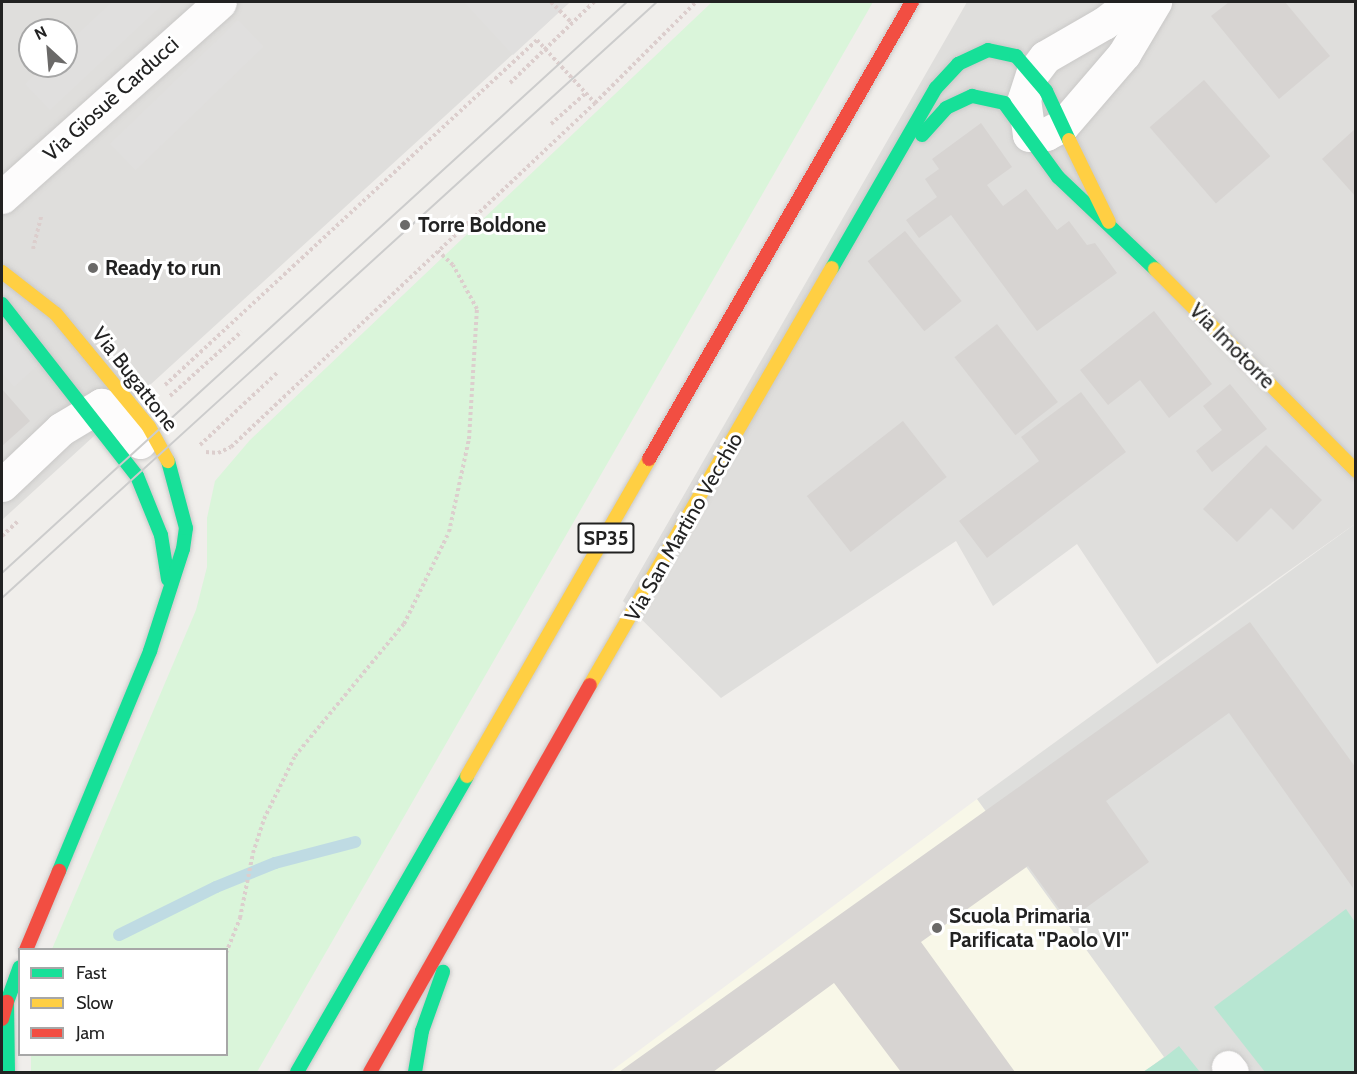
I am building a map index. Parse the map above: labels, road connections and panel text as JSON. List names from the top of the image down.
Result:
{
  "streets": {
    "main road": [
      "Via Imotorre",
      "Via Bugattone",
      "Via San Martino Vecchio",
      "SP35"
    ],
    "street": ["Via Giosuè Carducci"]
  },
  "crossings": [
    ["Via Imotorre", "Via San Martino Vecchio"]
  ],
  "places": ["Torre Boldone", "Ready to run", "Scuola Primaria Parificata \"Paolo VI\""],
  "legend": ["Fast", "Slow", "Jam"],
  "north": "top left"
}
